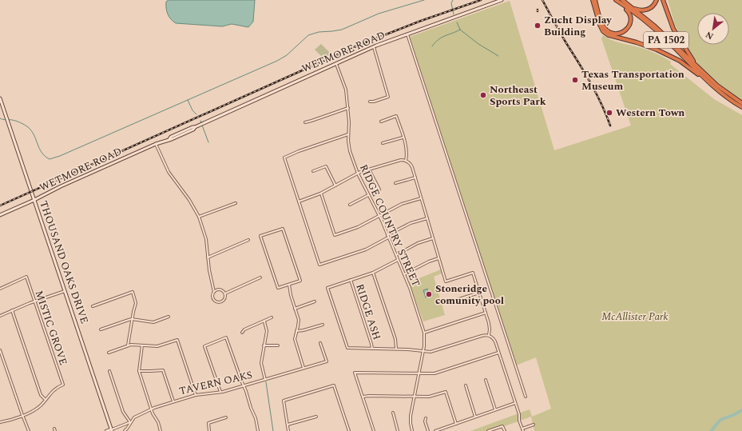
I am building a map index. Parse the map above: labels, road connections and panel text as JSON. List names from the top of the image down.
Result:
{
  "streets": {
    "highway": ["PA 1502"],
    "main road": ["WETMORE ROAD", "THOUSAND OAKS DRIVE"],
    "street": [
      "RIDGE COUNTRY STREET",
      "RIDGE ASH",
      "MISTIC GROVE",
      "TAVERN OAKS"
    ]
  },
  "crossings": [
    ["WETMORE ROAD", "RIDGE COUNTRY STREET"],
    ["WETMORE ROAD", "THOUSAND OAKS DRIVE"],
    ["THOUSAND OAKS DRIVE", "TAVERN OAKS"]
  ],
  "parks": ["McAllister Park"],
  "places": [
    "Zucht Display Building",
    "Texas Transportation Museum",
    "Northeast Sports Park",
    "Western Town",
    "Stoneridge comunity pool"
  ],
  "north": "bottom left"
}
